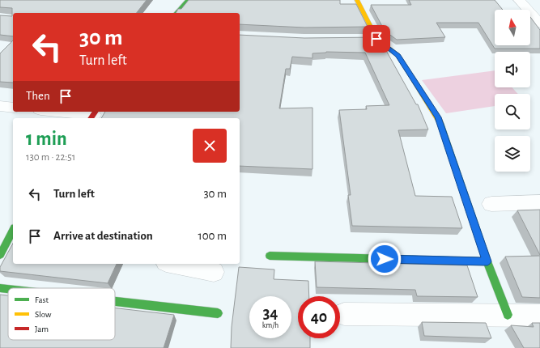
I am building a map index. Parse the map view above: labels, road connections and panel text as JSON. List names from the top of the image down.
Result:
{
  "legend": ["Fast", "Slow", "Jam"],
  "north": "top",
  "page": {
    "turn": ["30 m", "Turn left"],
    "then": "Then",
    "heading": ["1 min", "130 m · 22:51"],
    "list": [
      {
        "name": "Turn left",
        "value": "30 m"
      },
      {
        "name": "Arrive at destination",
        "value": "100 m"
      }
    ],
    "speed": "34 km/h",
    "limit": "40"
  }
}
